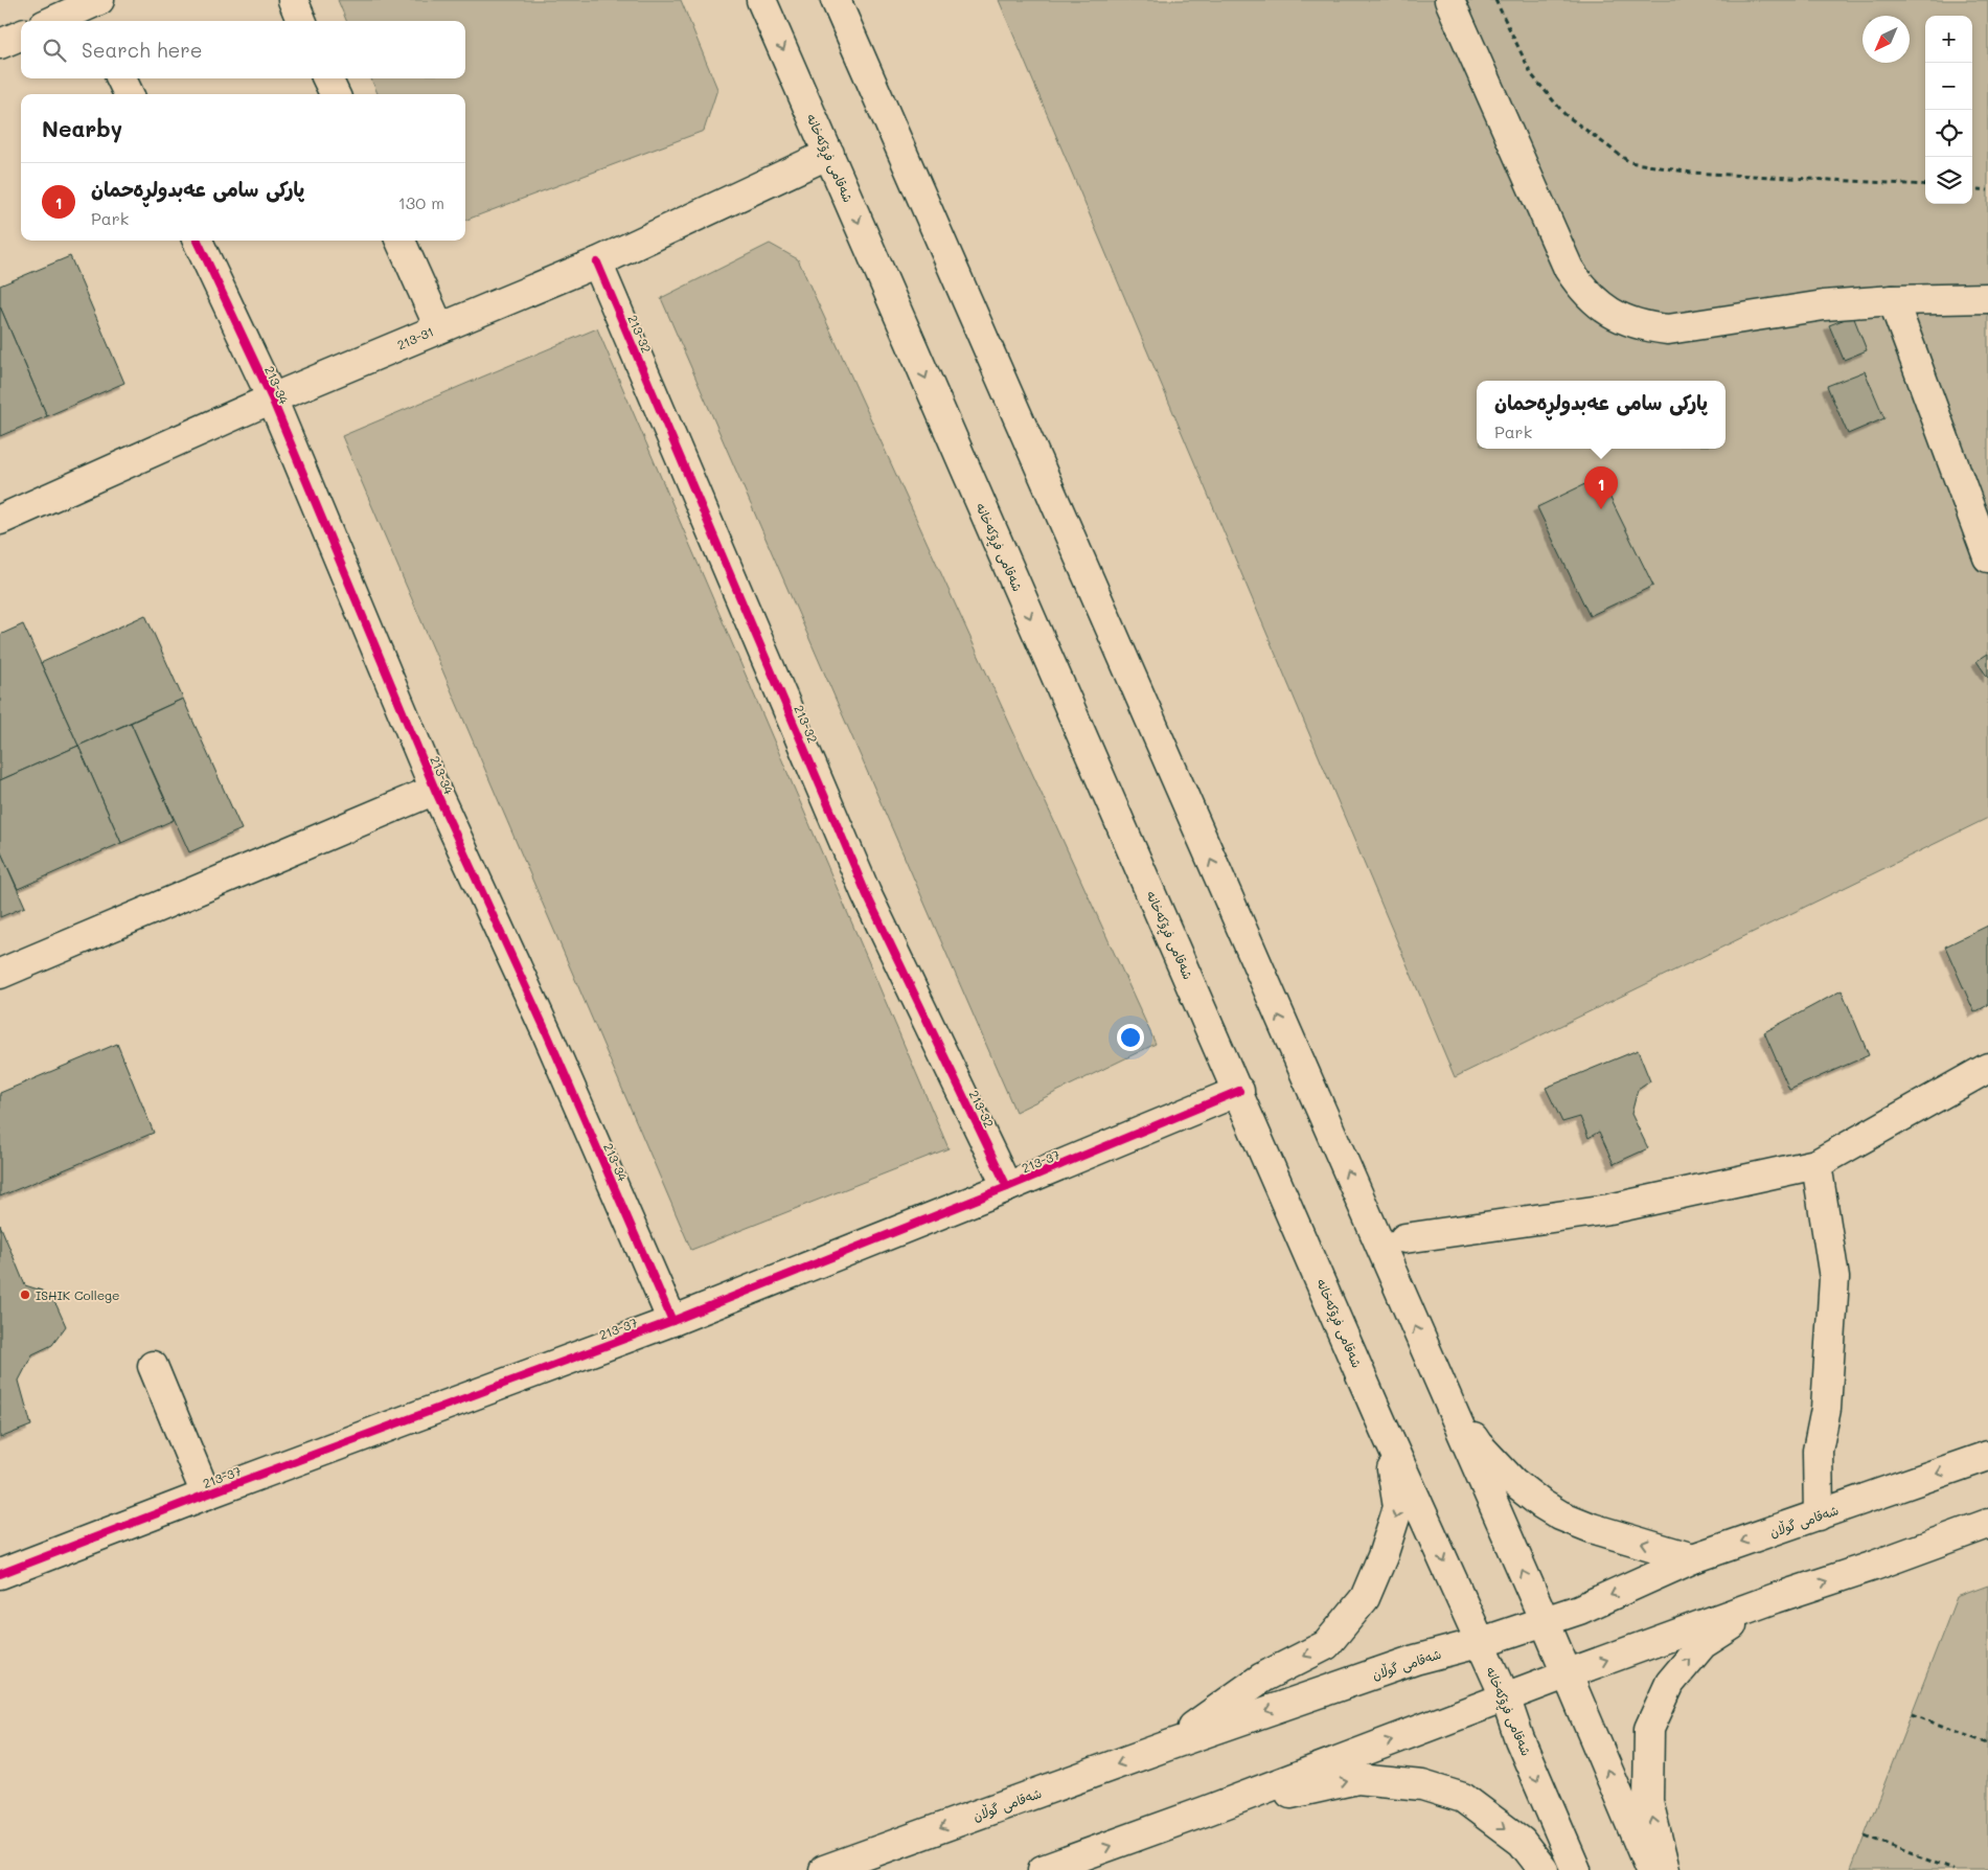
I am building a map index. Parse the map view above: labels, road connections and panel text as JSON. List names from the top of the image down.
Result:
{
  "streets": {
    "main road": [
      "شەقامی فڕۆکەخانە",
      "213-32",
      "213-31",
      "213-34",
      "213-37",
      "شەقامی گوڵان"
    ]
  },
  "crossings": [
    ["شەقامی فڕۆکەخانە", "213-31"],
    ["شەقامی فڕۆکەخانە", "213-37"],
    ["شەقامی فڕۆکەخانە", "شەقامی گوڵان"],
    ["213-32", "213-31"],
    ["213-32", "213-37"],
    ["213-31", "213-34"],
    ["213-34", "213-37"]
  ],
  "places": ["ISHIK College"],
  "north": "bottom left",
  "page": {
    "map_buttons": ["+", "−"],
    "search": "Search here",
    "heading": "Nearby",
    "list": [
      {
        "mark": "1",
        "name": "پارکی سامی عەبدولڕەحمان",
        "note": "Park",
        "value": "130 m"
      }
    ],
    "popup": ["پارکی سامی عەبدولڕەحمان", "Park"],
    "pins": "1"
  }
}
